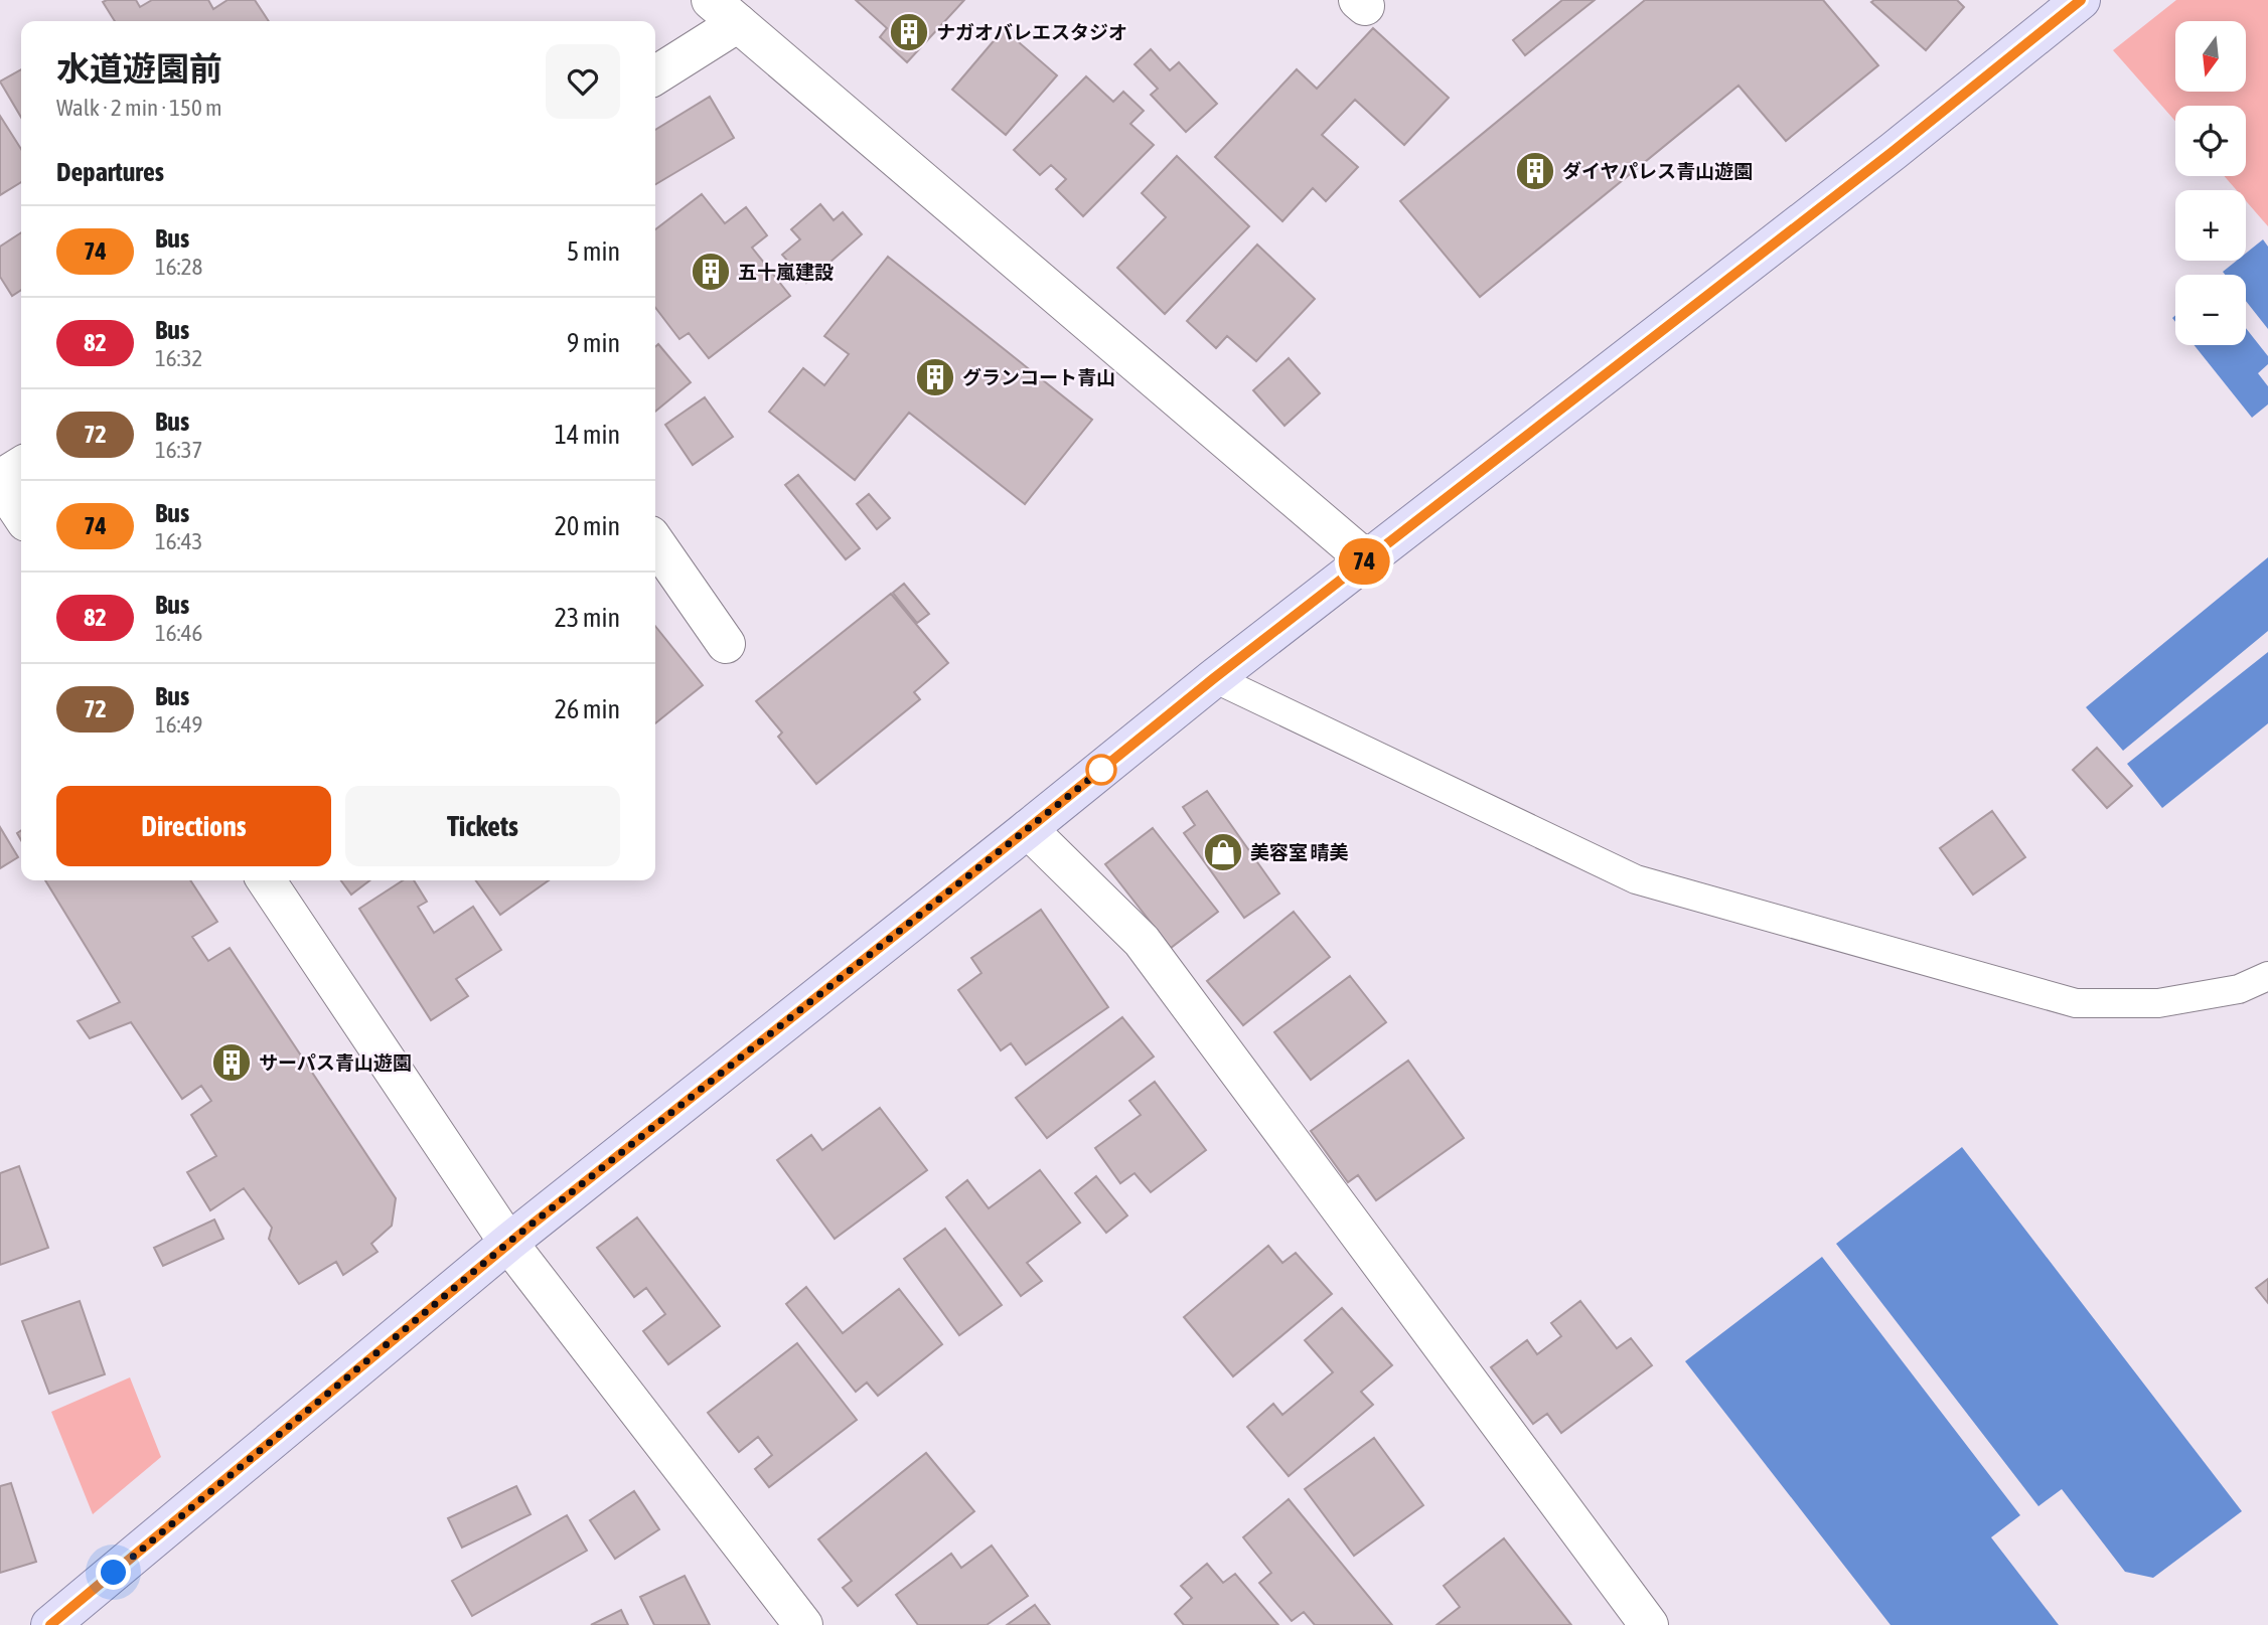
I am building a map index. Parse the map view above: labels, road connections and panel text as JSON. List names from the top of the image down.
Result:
{
  "places": {
    "building": [
      "ナガオバレエスタジオ",
      "ダイヤパレス青山遊園",
      "五十嵐建設",
      "グランコート青山",
      "サーパス青山遊園"
    ],
    "shop": ["美容室 晴美"]
  },
  "lines": ["bus line 74"],
  "north": "bottom",
  "page": {
    "on_map": "74",
    "map_buttons": ["+", "−"],
    "heading": [
      ["水道遊園前", "Walk · 2 min · 150 m"],
      "Departures"
    ],
    "list": [
      {
        "mark": "74",
        "name": "Bus",
        "note": "16:28",
        "value": "5 min"
      },
      {
        "mark": "82",
        "name": "Bus",
        "note": "16:32",
        "value": "9 min"
      },
      {
        "mark": "72",
        "name": "Bus",
        "note": "16:37",
        "value": "14 min"
      },
      {
        "mark": "74",
        "name": "Bus",
        "note": "16:43",
        "value": "20 min"
      },
      {
        "mark": "82",
        "name": "Bus",
        "note": "16:46",
        "value": "23 min"
      },
      {
        "mark": "72",
        "name": "Bus",
        "note": "16:49",
        "value": "26 min"
      }
    ],
    "buttons": ["Directions", "Tickets"]
  }
}
